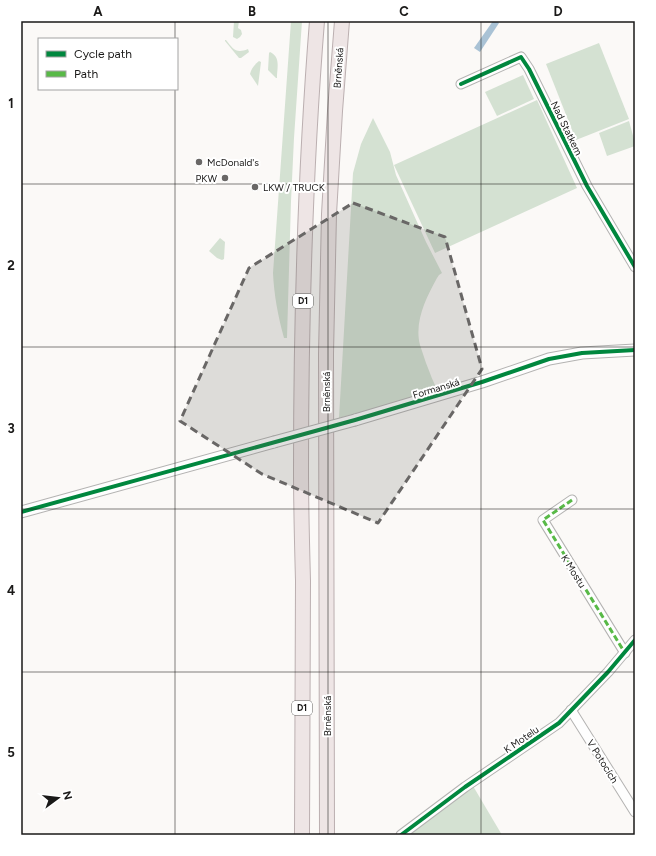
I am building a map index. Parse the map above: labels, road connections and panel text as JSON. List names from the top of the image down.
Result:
{
  "streets": {
    "highway": ["Brněnská", "D1"],
    "street": [
      "Nad Statkem",
      "Formanská",
      "K Mostu",
      "K Motelu",
      "V Potocích"
    ]
  },
  "crossings": [
    ["K Mostu", "K Motelu"],
    ["K Motelu", "V Potocích"]
  ],
  "places": ["McDonald's", "PKW", "LKW / TRUCK"],
  "legend": ["Cycle path", "Path"],
  "north": "right",
  "grid": {
    "columns": [
      "A",
      "B",
      "C",
      "D"
    ],
    "rows": [
      "1",
      "2",
      "3",
      "4",
      "5"
    ]
  }
}
